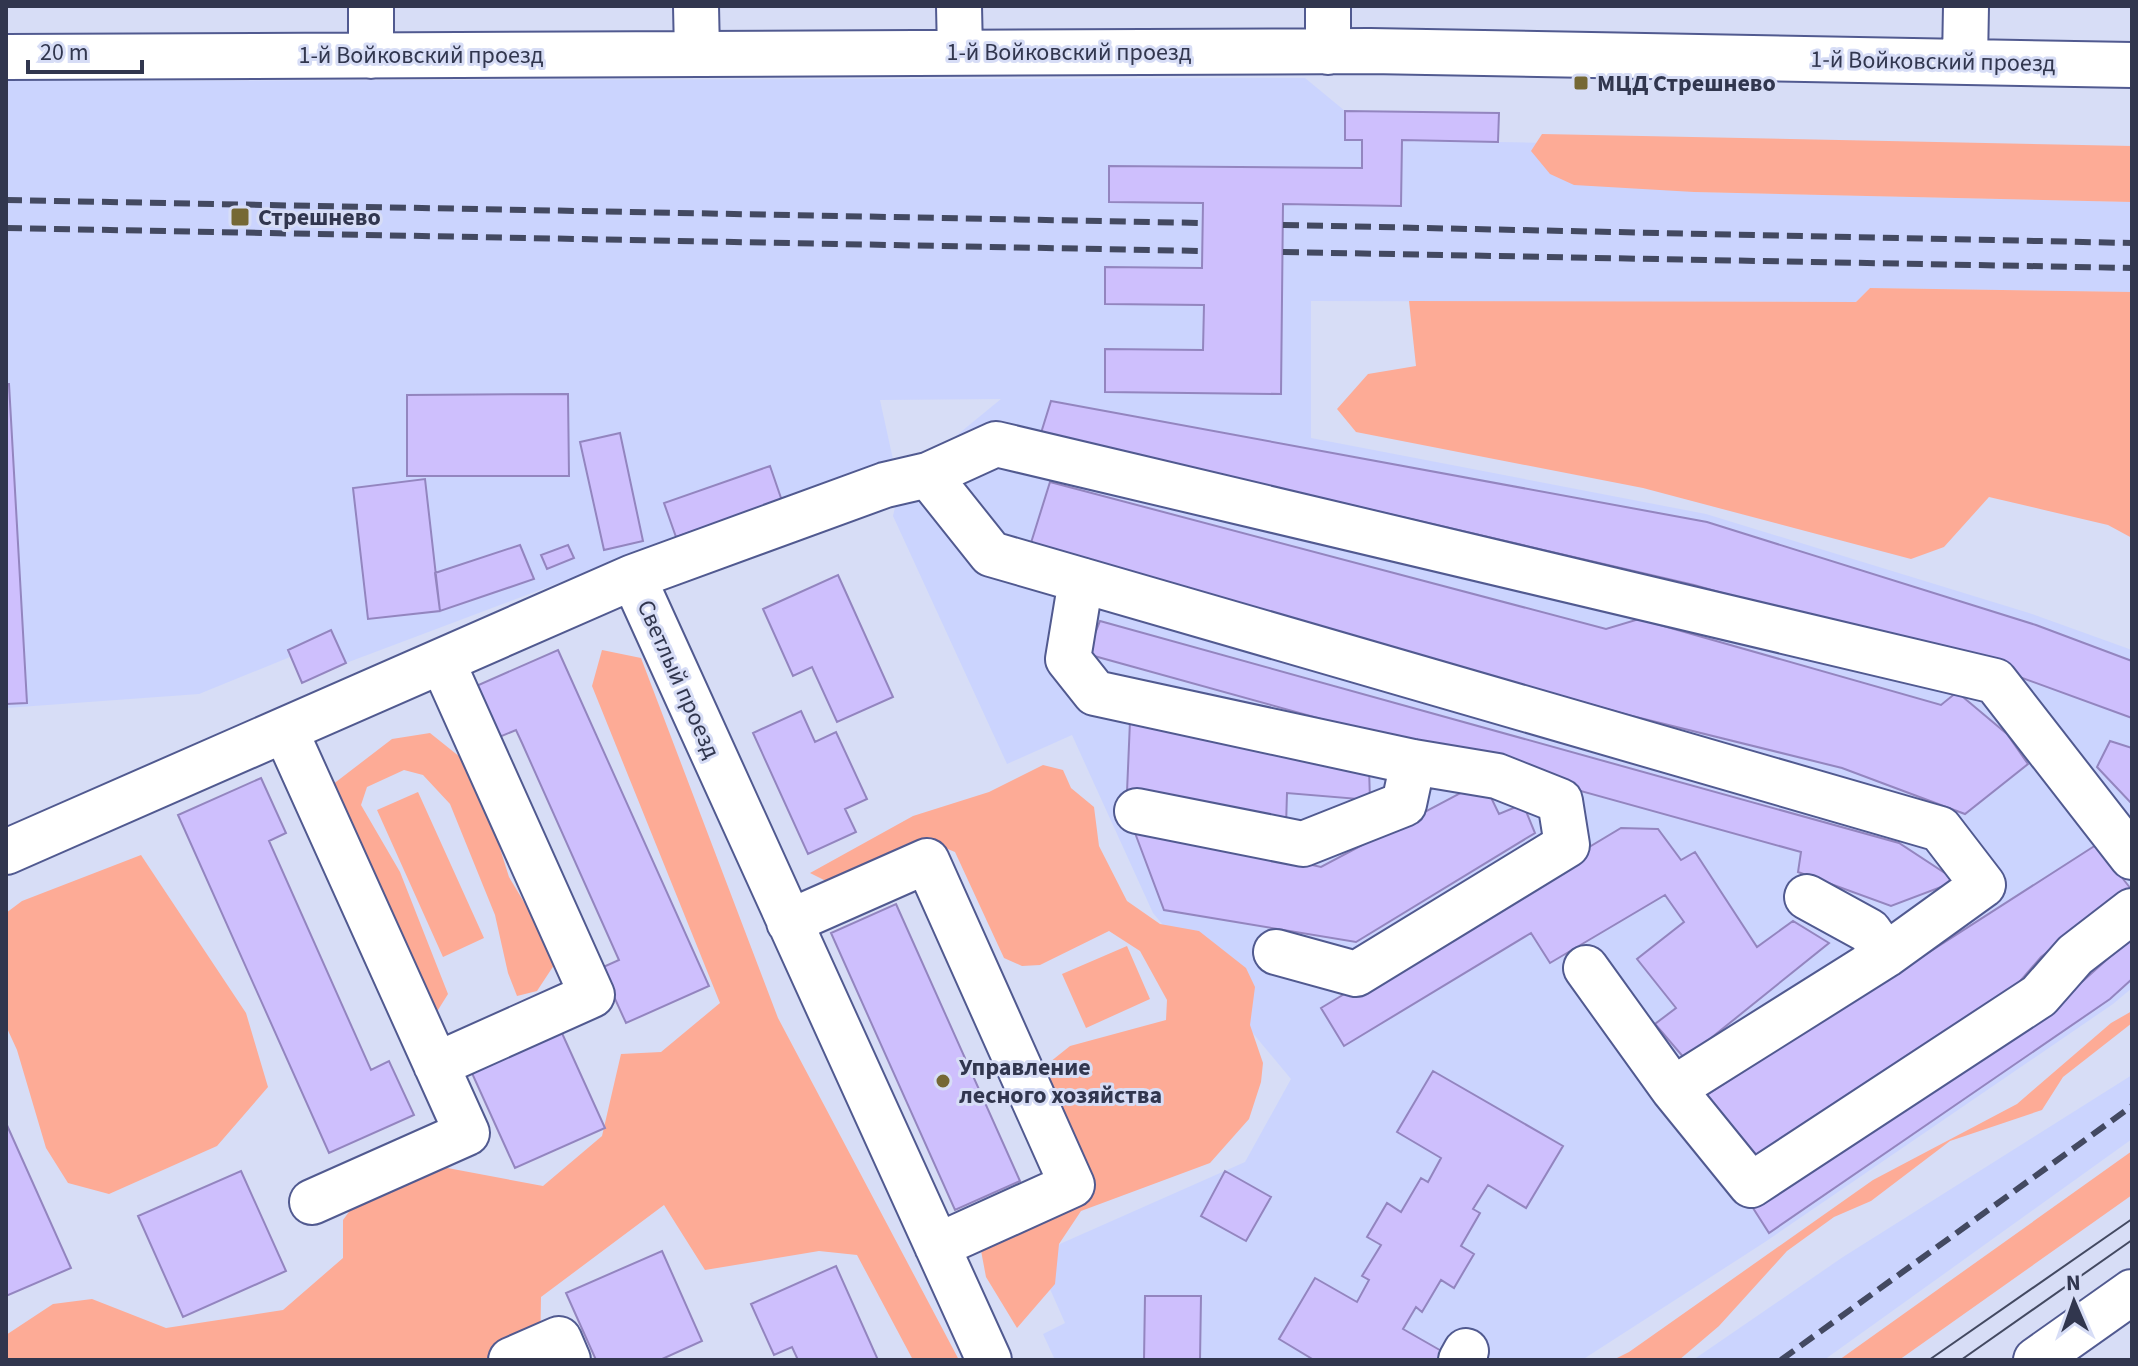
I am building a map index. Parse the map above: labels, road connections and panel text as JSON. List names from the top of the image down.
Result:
{
  "streets": {
    "street": ["1-й Войковский проезд", "Светлый проезд"]
  },
  "places": {
    "transit": ["МЦД Стрешнево", "Стрешнево"],
    "other": ["Управление лесного хозяйства"]
  },
  "scale_bar": "20 m",
  "north": "top"
}
